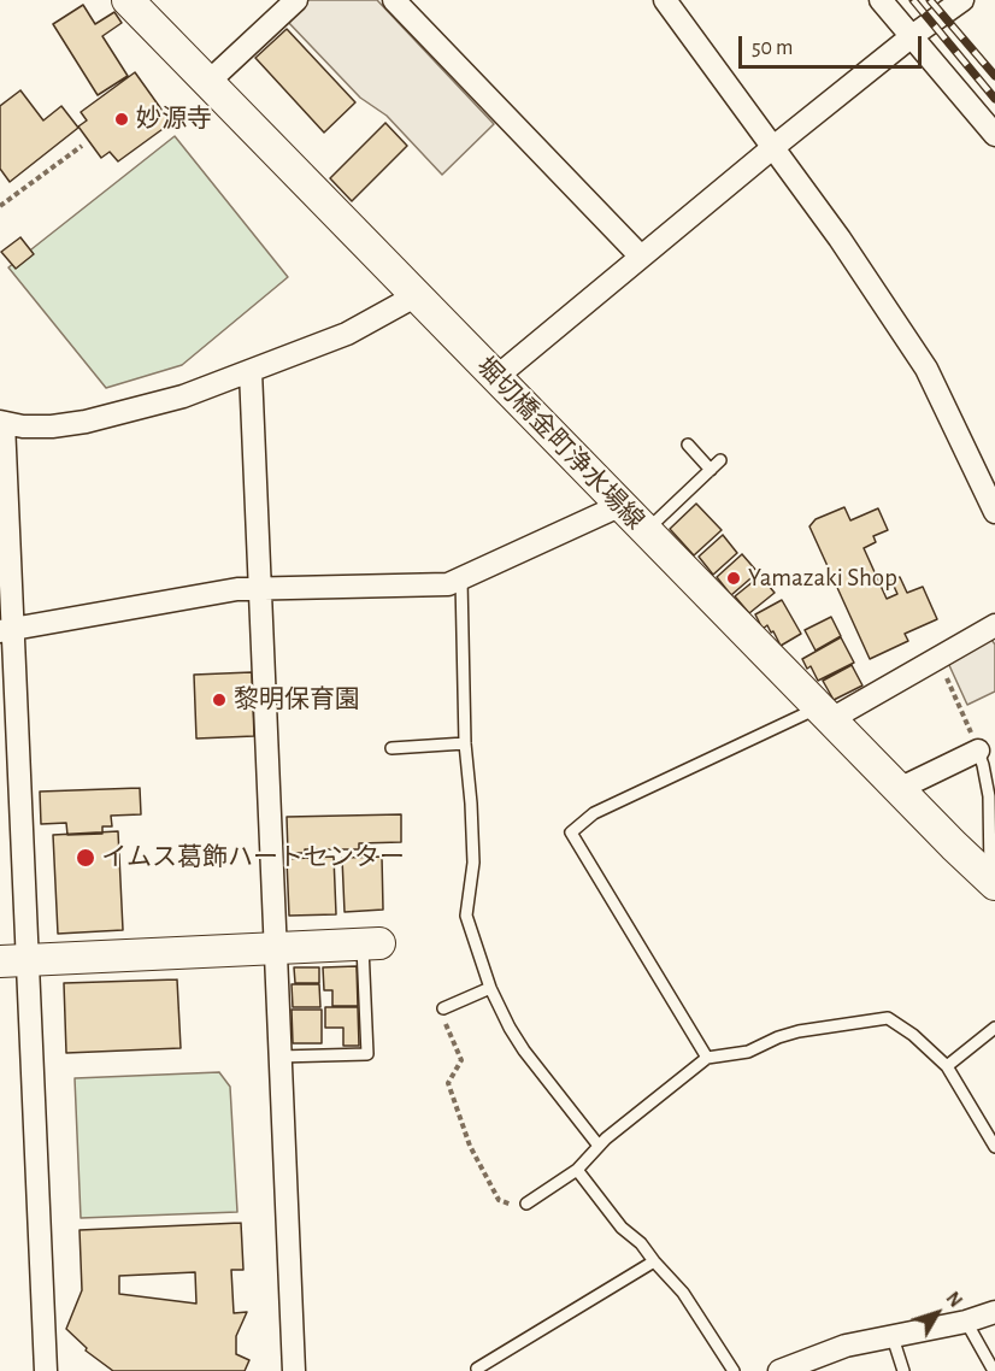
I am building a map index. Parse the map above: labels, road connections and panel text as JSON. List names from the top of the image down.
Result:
{
  "streets": {
    "street": ["堀切橋金町浄水場線"]
  },
  "places": [
    "妙源寺",
    "Yamazaki Shop",
    "黎明保育園",
    "イムス葛飾ハートセンター"
  ],
  "scale_bar": "50 m",
  "north": "top right"
}
